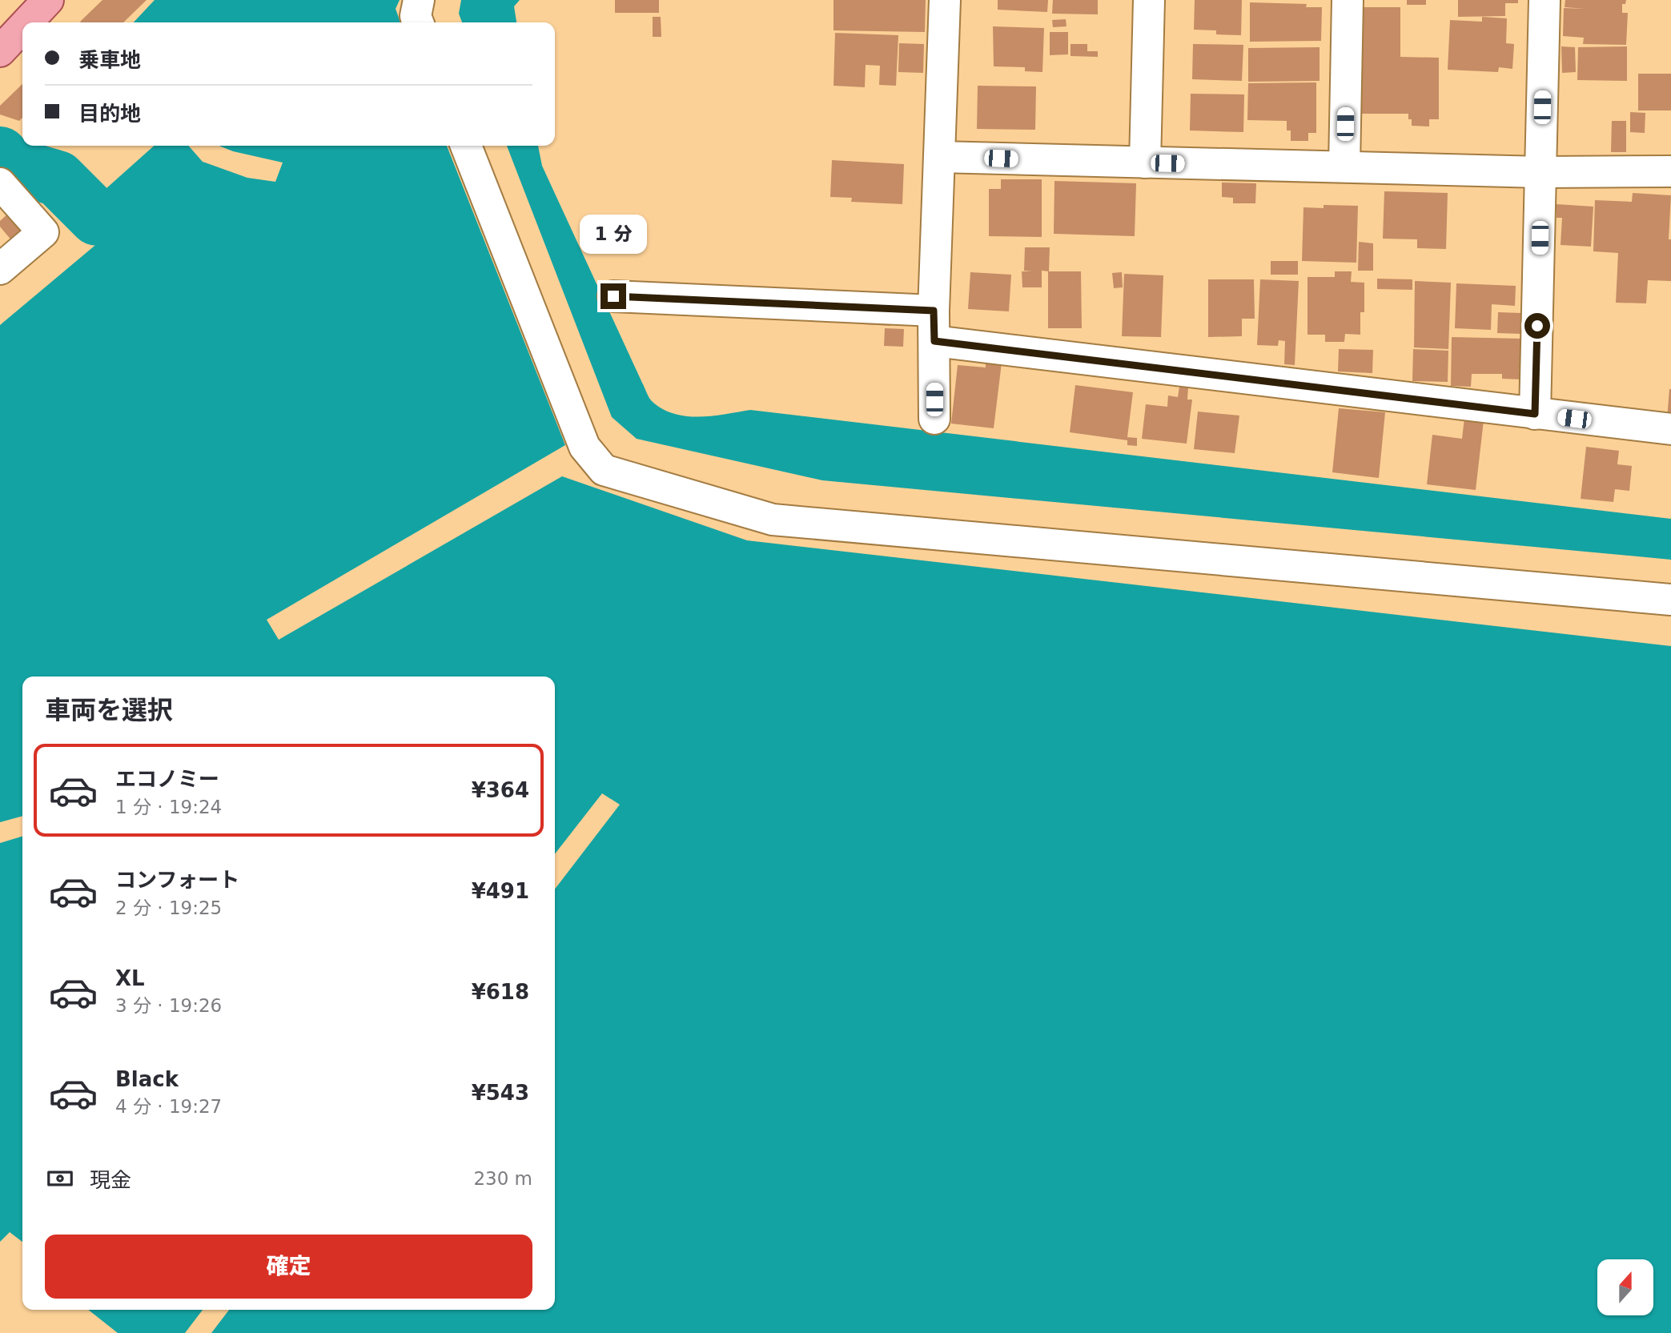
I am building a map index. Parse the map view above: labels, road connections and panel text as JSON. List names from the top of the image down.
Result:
{
  "north": "top",
  "page": {
    "banner": ["乗車地", "目的地"],
    "bubble": "1 分",
    "heading": "車両を選択",
    "list": [
      {
        "name": "エコノミー",
        "note": "1 分 · 19:24",
        "value": "¥364"
      },
      {
        "name": "コンフォート",
        "note": "2 分 · 19:25",
        "value": "¥491"
      },
      {
        "name": "XL",
        "note": "3 分 · 19:26",
        "value": "¥618"
      },
      {
        "name": "Black",
        "note": "4 分 · 19:27",
        "value": "¥543"
      }
    ],
    "pay": ["現金", "230 m"],
    "buttons": "確定"
  }
}
